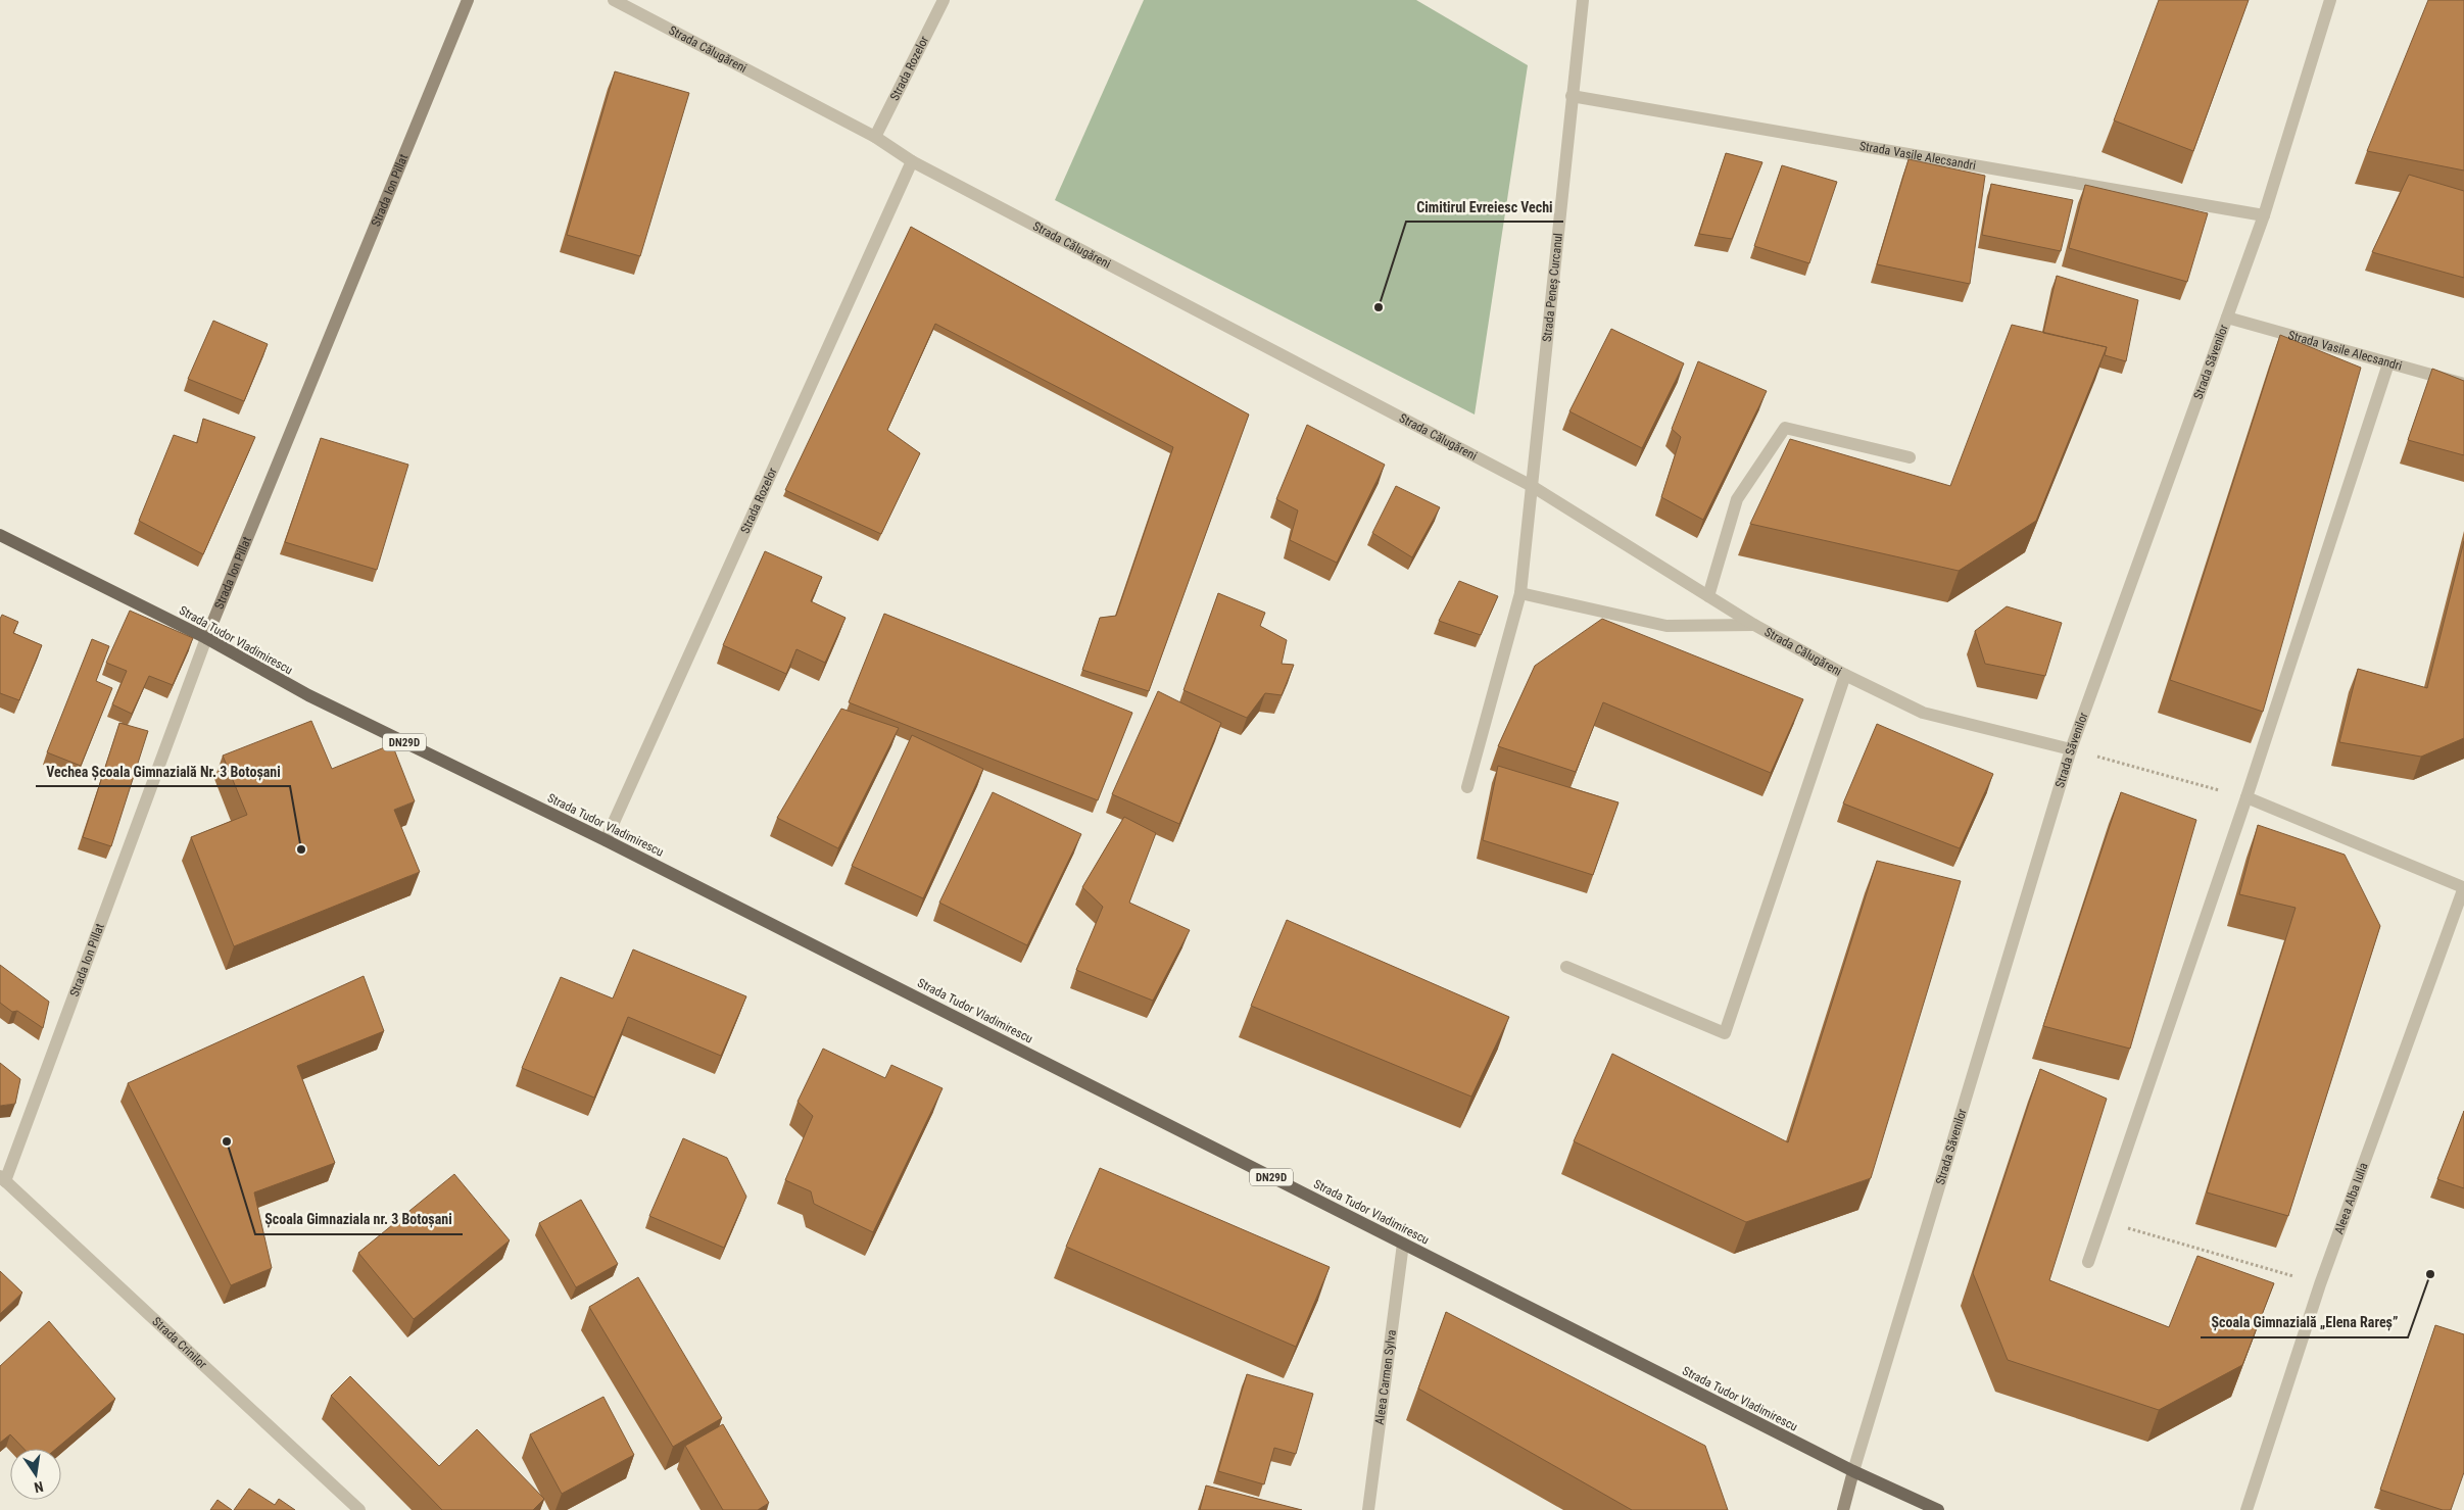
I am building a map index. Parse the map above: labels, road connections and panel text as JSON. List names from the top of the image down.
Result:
{
  "streets": {
    "main road": [
      "Strada Ion Pillat",
      "Strada Săvenilor",
      "Strada Tudor Vladimirescu",
      "DN29D"
    ],
    "street": [
      "Strada Călugăreni",
      "Strada Rozelor",
      "Strada Vasile Alecsandri",
      "Strada Peneș Curcanul",
      "Aleea Alba Iulia",
      "Strada Crinilor",
      "Aleea Carmen Sylva"
    ]
  },
  "crossings": [
    ["Strada Călugăreni", "Strada Rozelor"],
    ["Strada Călugăreni", "Strada Peneș Curcanul"],
    ["Strada Călugăreni", "Strada Săvenilor"],
    ["Strada Rozelor", "Strada Tudor Vladimirescu"],
    ["Strada Vasile Alecsandri", "Strada Peneș Curcanul"],
    ["Strada Vasile Alecsandri", "Strada Săvenilor"],
    ["Strada Ion Pillat", "Strada Tudor Vladimirescu"],
    ["Strada Ion Pillat", "Strada Crinilor"],
    ["Strada Săvenilor", "Strada Tudor Vladimirescu"],
    ["Strada Tudor Vladimirescu", "Aleea Carmen Sylva"]
  ],
  "places": [
    "Cimitirul Evreiesc Vechi",
    "Vechea Școala Gimnazială Nr. 3 Botoșani",
    "Școala Gimnaziala nr. 3 Botoșani",
    "Școala Gimnazială „Elena Rareș”"
  ],
  "north": "bottom"
}
